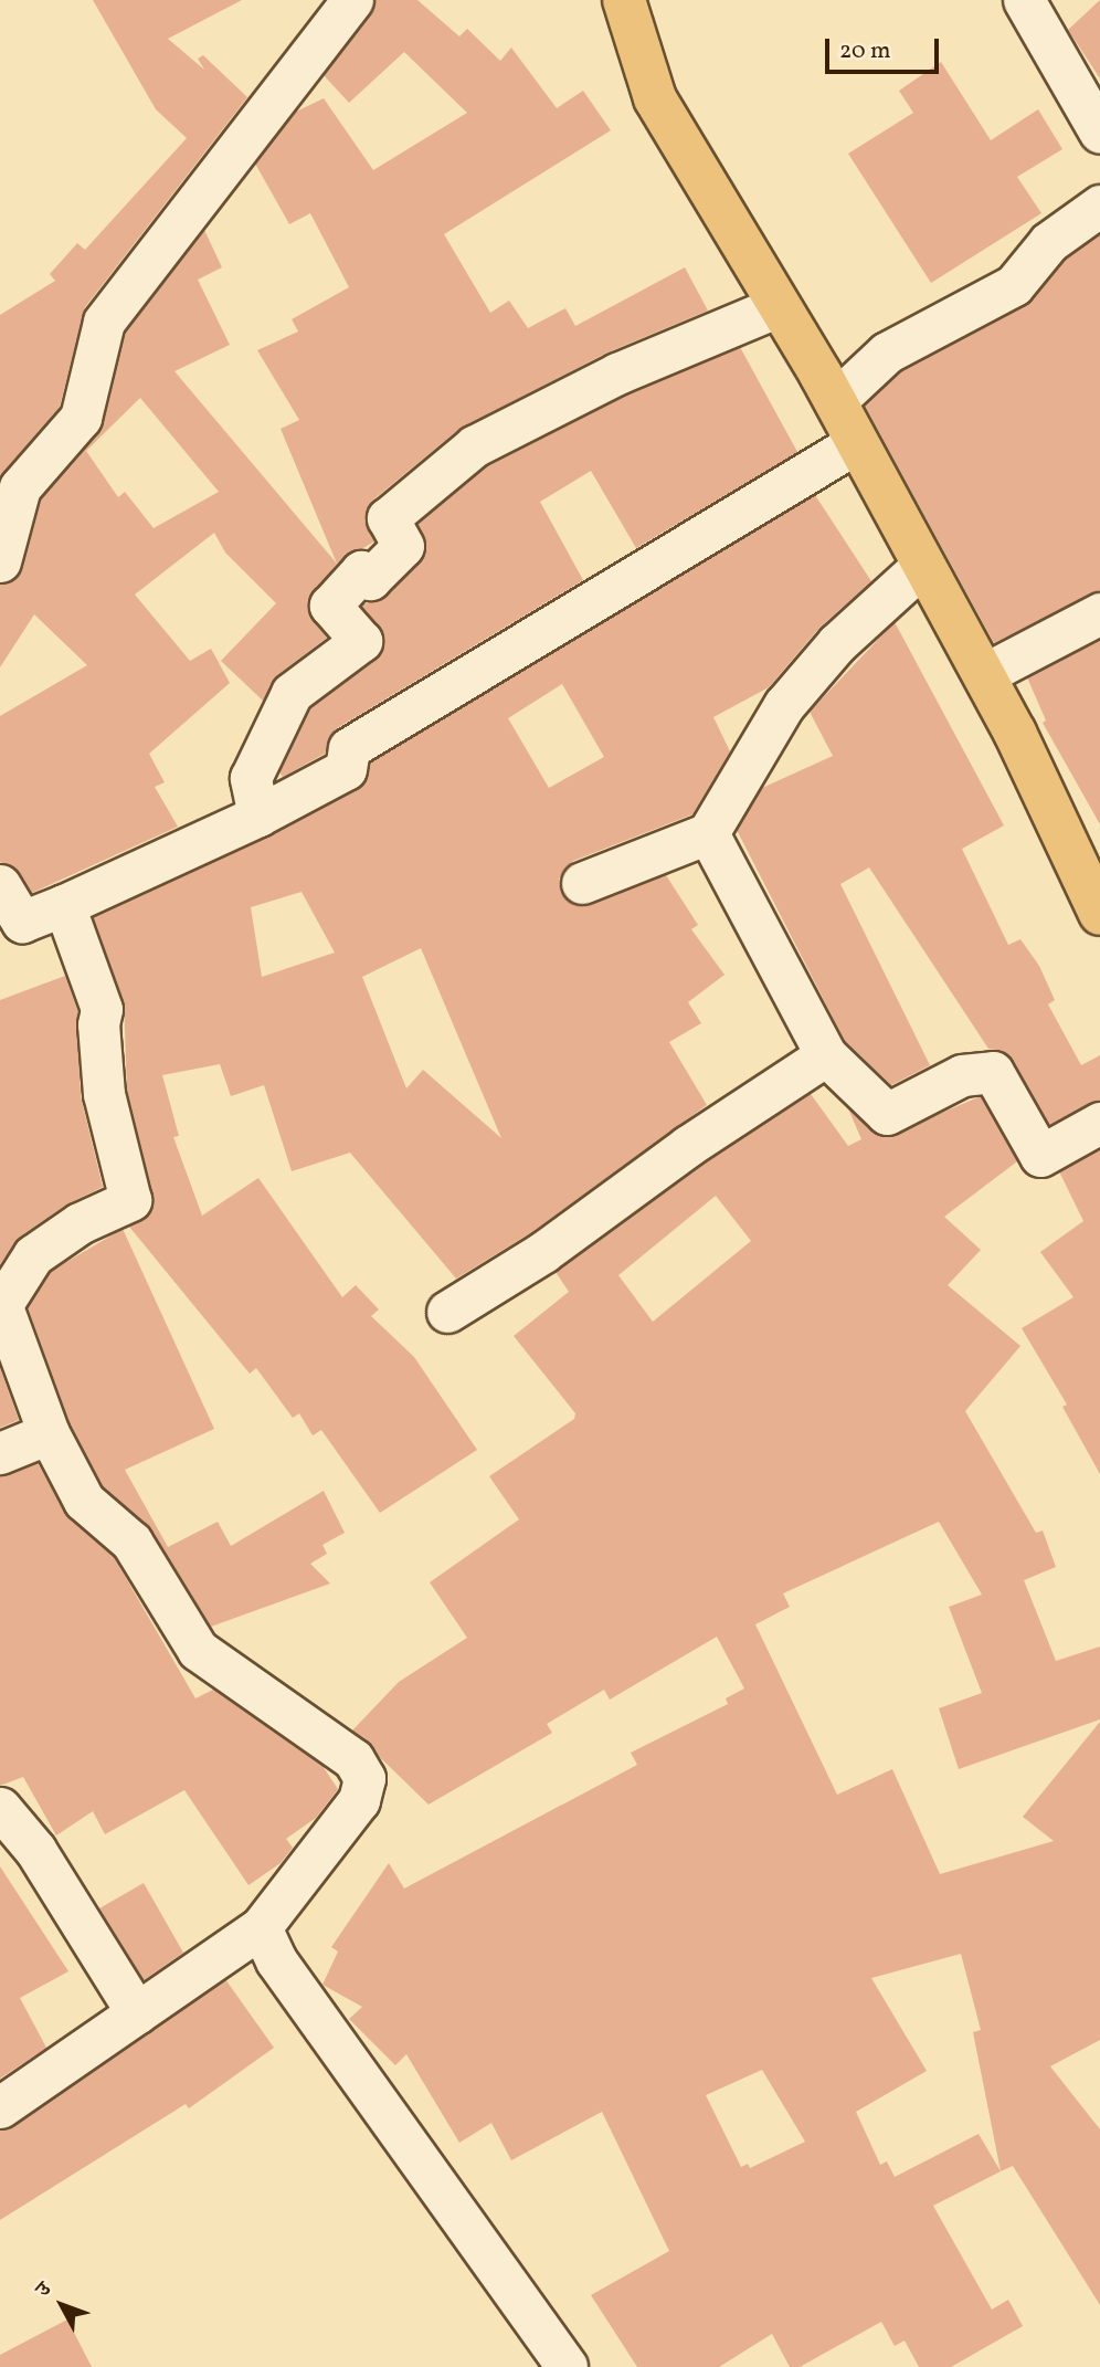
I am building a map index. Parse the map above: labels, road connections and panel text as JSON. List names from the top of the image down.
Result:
{
  "scale_bar": "20 m",
  "north": "top left"
}
